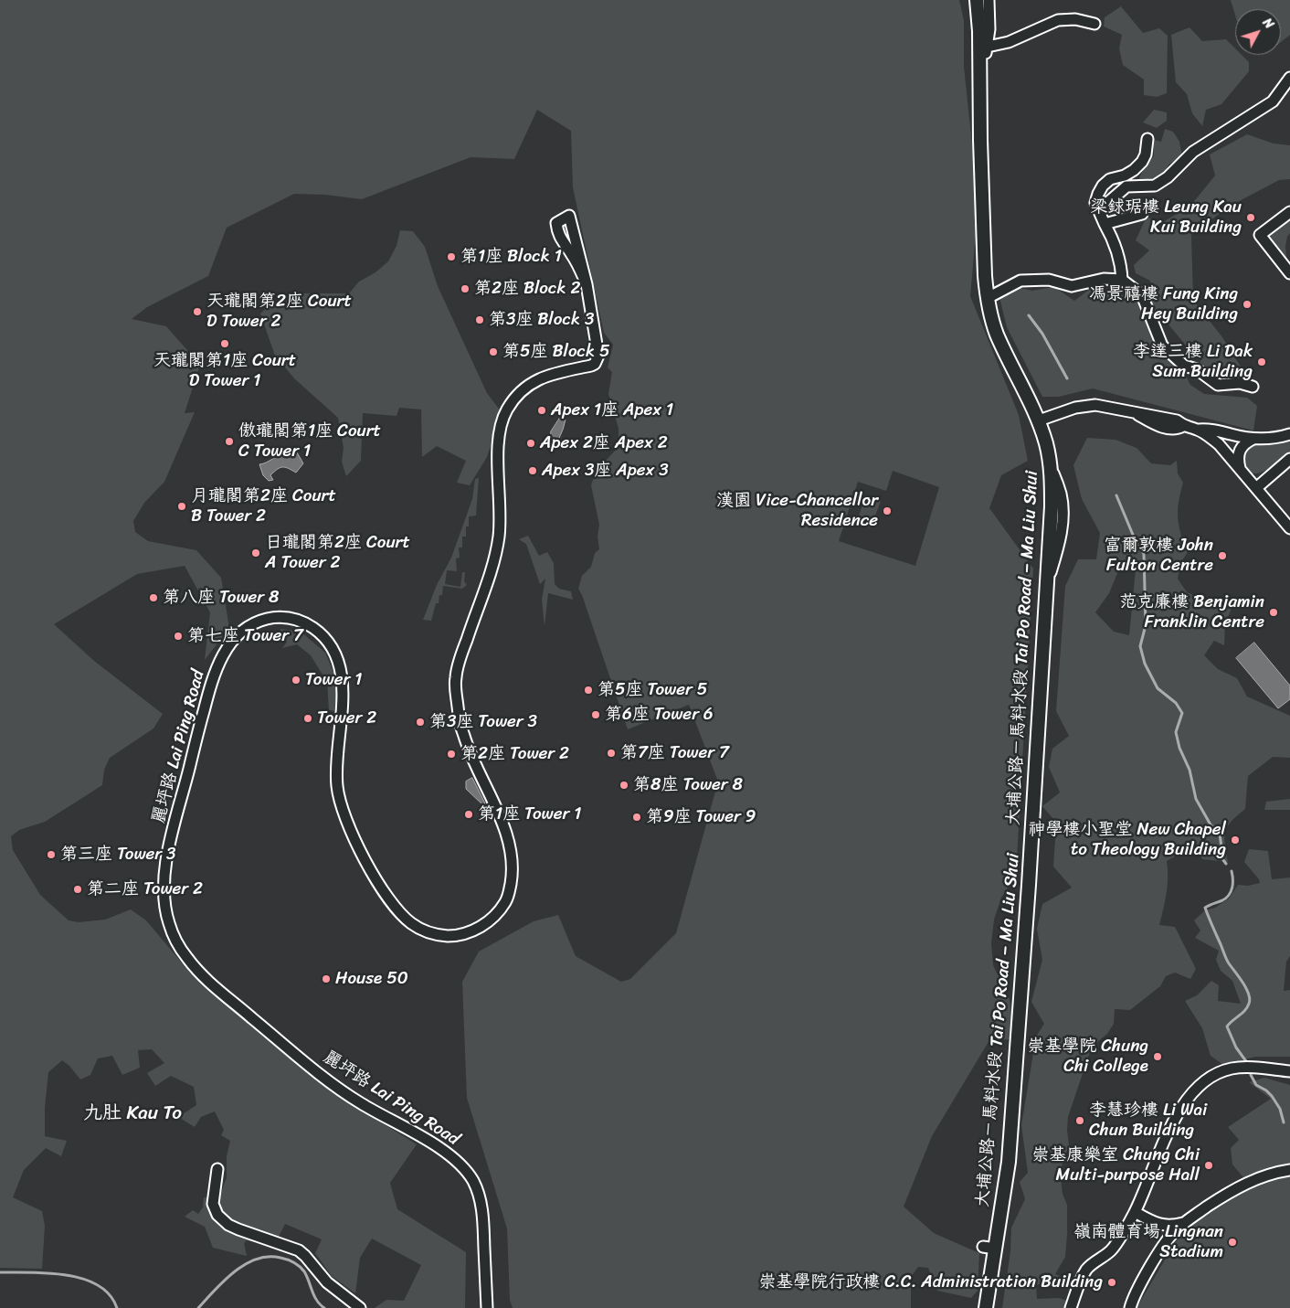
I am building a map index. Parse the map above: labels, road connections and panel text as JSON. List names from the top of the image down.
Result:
{
  "streets": {
    "main road": ["大埔公路－馬料水段 Tai Po Road – Ma Liu Shui"],
    "street": ["麗坪路 Lai Ping Road"]
  },
  "districts": ["九肚 Kau To"],
  "places": [
    "梁銶琚樓 Leung Kau Kui Building",
    "第1座 Block 1",
    "第2座 Block 2",
    "馮景禧樓 Fung King Hey Building",
    "天瓏閣第2座 Court D Tower 2",
    "第3座 Block 3",
    "天瓏閣第1座 Court D Tower 1",
    "第5座 Block 5",
    "李達三樓 Li Dak Sum Building",
    "Apex 1座 Apex 1",
    "傲瓏閣第1座 Court C Tower 1",
    "Apex 2座 Apex 2",
    "Apex 3座 Apex 3",
    "月瓏閣第2座 Court B Tower 2",
    "漢園 Vice-Chancellor Residence",
    "日瓏閣第2座 Court A Tower 2",
    "富爾敦樓 John Fulton Centre",
    "第八座 Tower 8",
    "范克廉樓 Benjamin Franklin Centre",
    "第七座 Tower 7",
    "Tower 1",
    "第5座 Tower 5",
    "第6座 Tower 6",
    "Tower 2",
    "第3座 Tower 3",
    "第7座 Tower 7",
    "第2座 Tower 2",
    "第8座 Tower 8",
    "第1座 Tower 1",
    "第9座 Tower 9",
    "神學樓小聖堂 New Chapel to Theology Building",
    "第三座 Tower 3",
    "第二座 Tower 2",
    "House 50",
    "崇基學院 Chung Chi College",
    "李慧珍樓 Li Wai Chun Building",
    "崇基康樂室 Chung Chi Multi-purpose Hall",
    "嶺南體育場 Lingnan Stadium",
    "崇基學院行政樓 C.C. Administration Building"
  ],
  "north": "top right"
}
